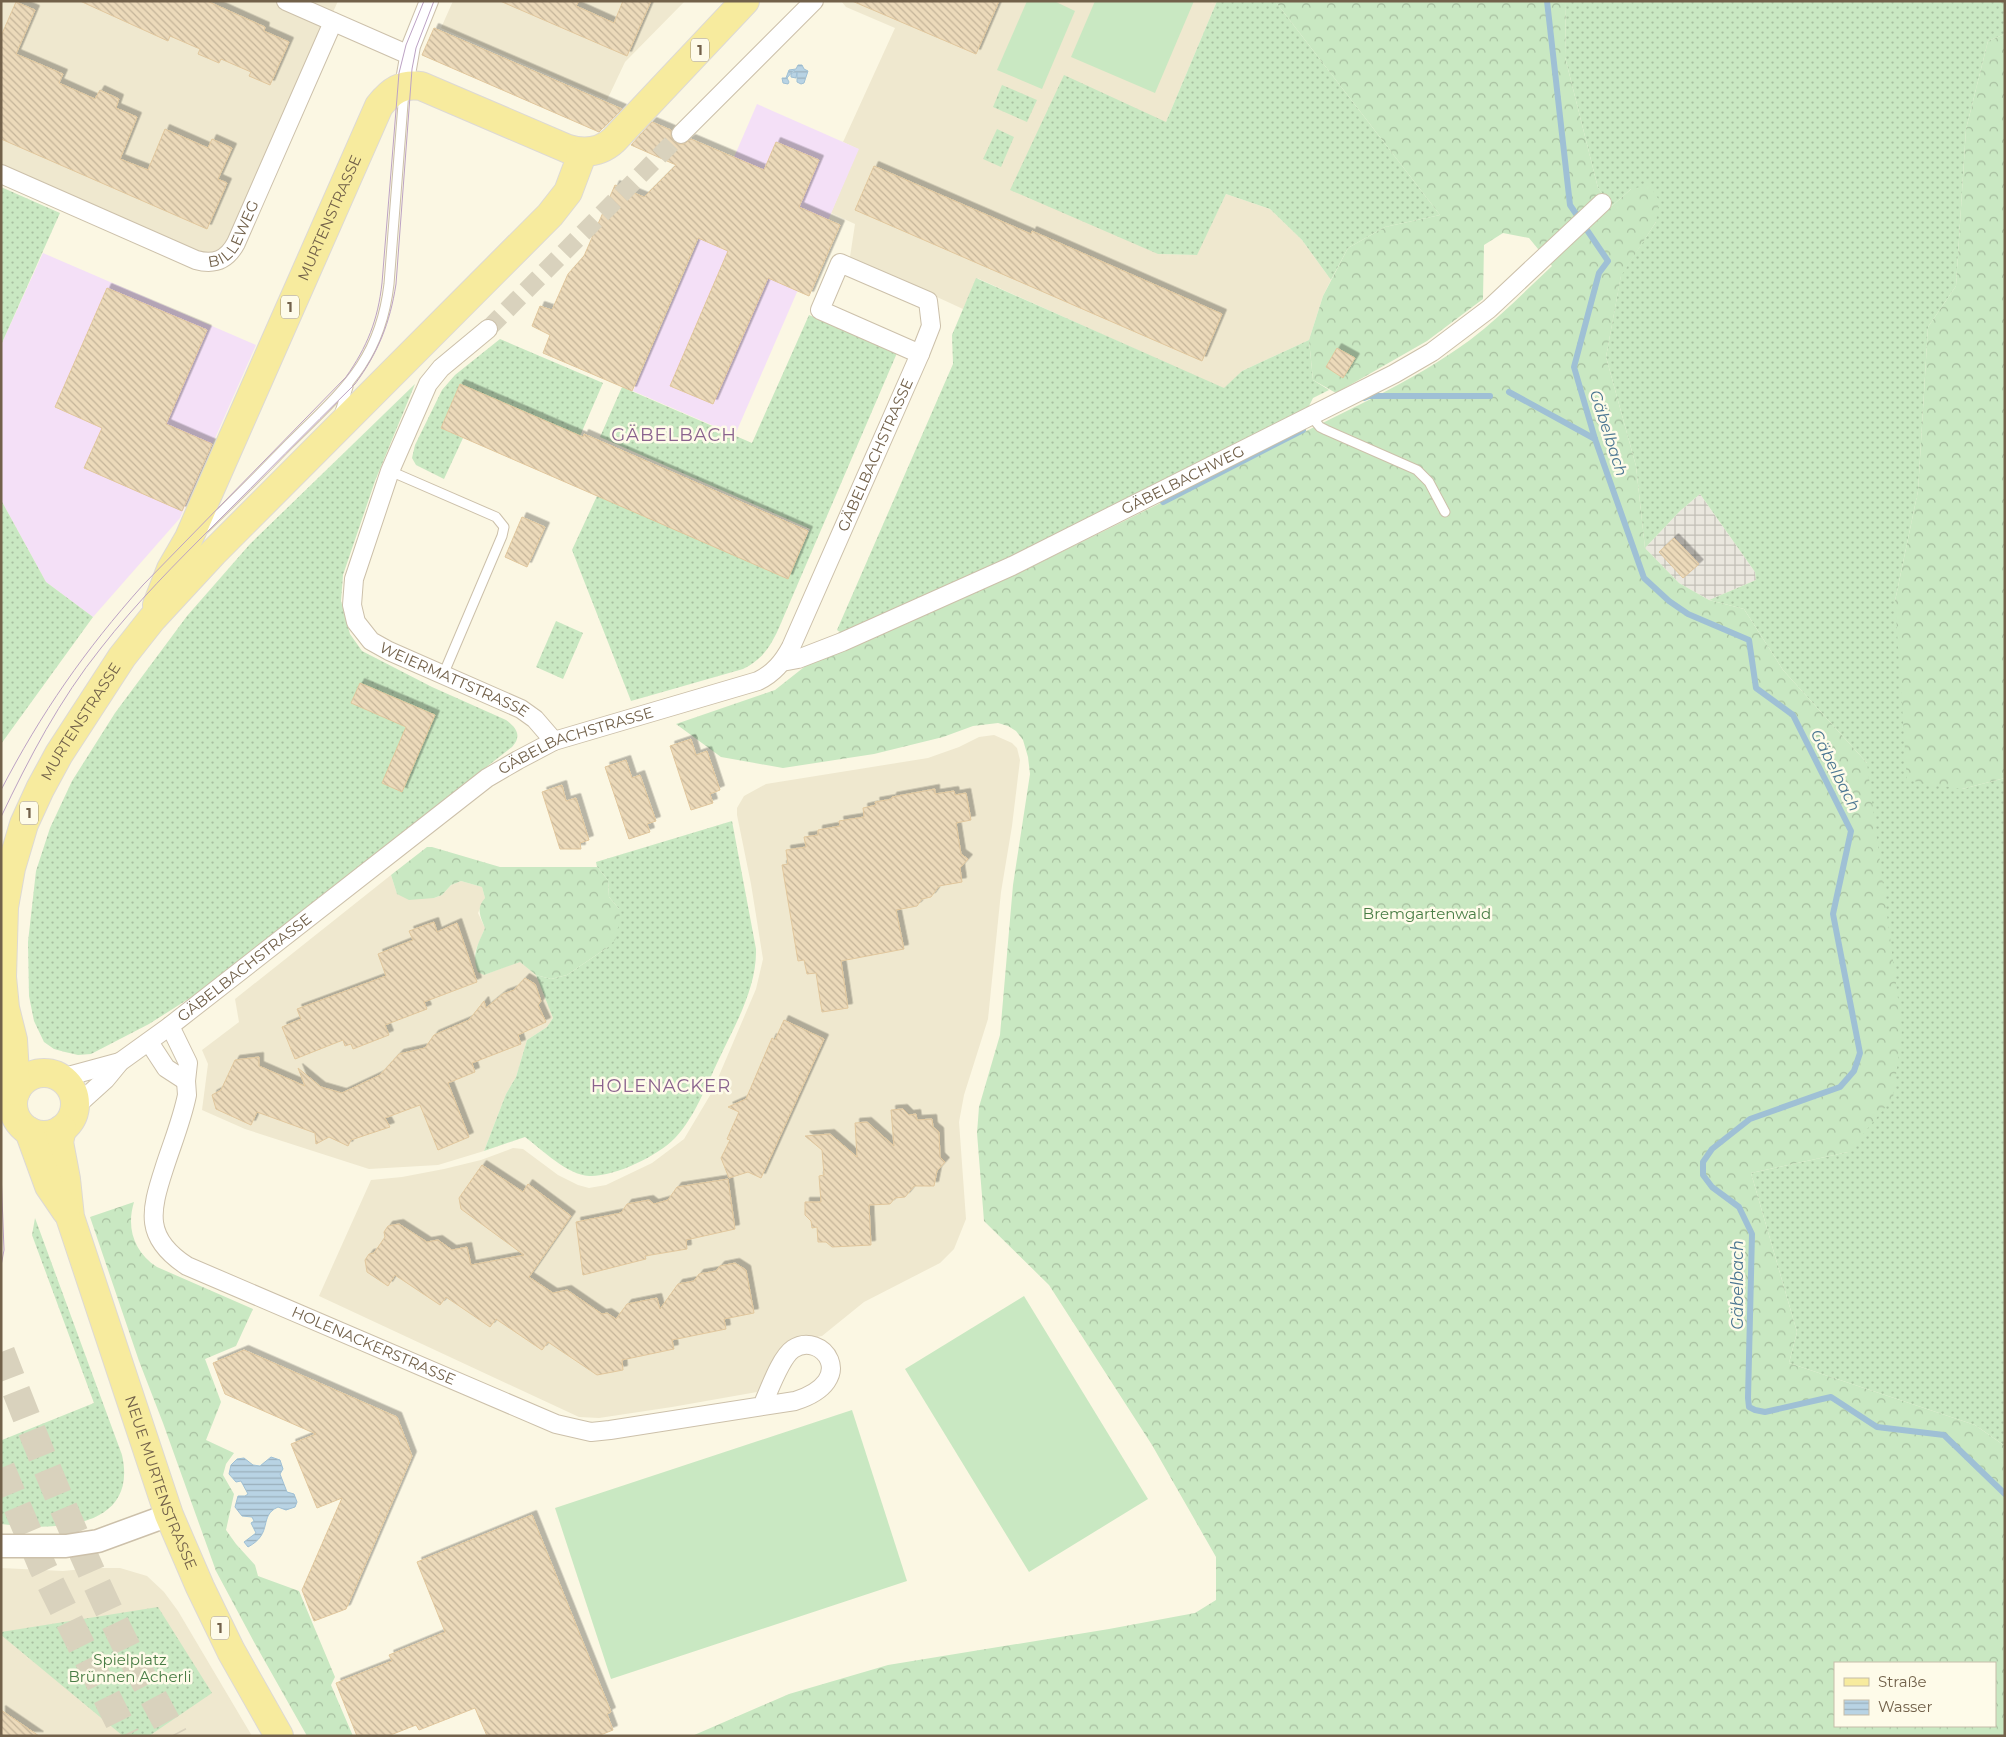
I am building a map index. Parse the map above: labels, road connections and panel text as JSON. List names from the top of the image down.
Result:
{
  "streets": {
    "main road": ["1", "MURTENSTRASSE", "NEUE MURTENSTRASSE"],
    "street": [
      "BILLEWEG",
      "GÄBELBACHSTRASSE",
      "GÄBELBACHWEG",
      "WEIERMATTSTRASSE",
      "HOLENACKERSTRASSE"
    ]
  },
  "crossings": [
    ["1", "MURTENSTRASSE"],
    ["MURTENSTRASSE", "GÄBELBACHSTRASSE"],
    ["MURTENSTRASSE", "NEUE MURTENSTRASSE"],
    ["GÄBELBACHSTRASSE", "GÄBELBACHWEG"],
    ["GÄBELBACHSTRASSE", "WEIERMATTSTRASSE"],
    ["GÄBELBACHSTRASSE", "HOLENACKERSTRASSE"],
    ["GÄBELBACHSTRASSE", "NEUE MURTENSTRASSE"]
  ],
  "districts": ["GÄBELBACH", "HOLENACKER"],
  "water": ["Gäbelbach"],
  "parks": ["Bremgartenwald", "Spielplatz Brünnen Acherli"],
  "legend": ["Straße", "Wasser"]
}
